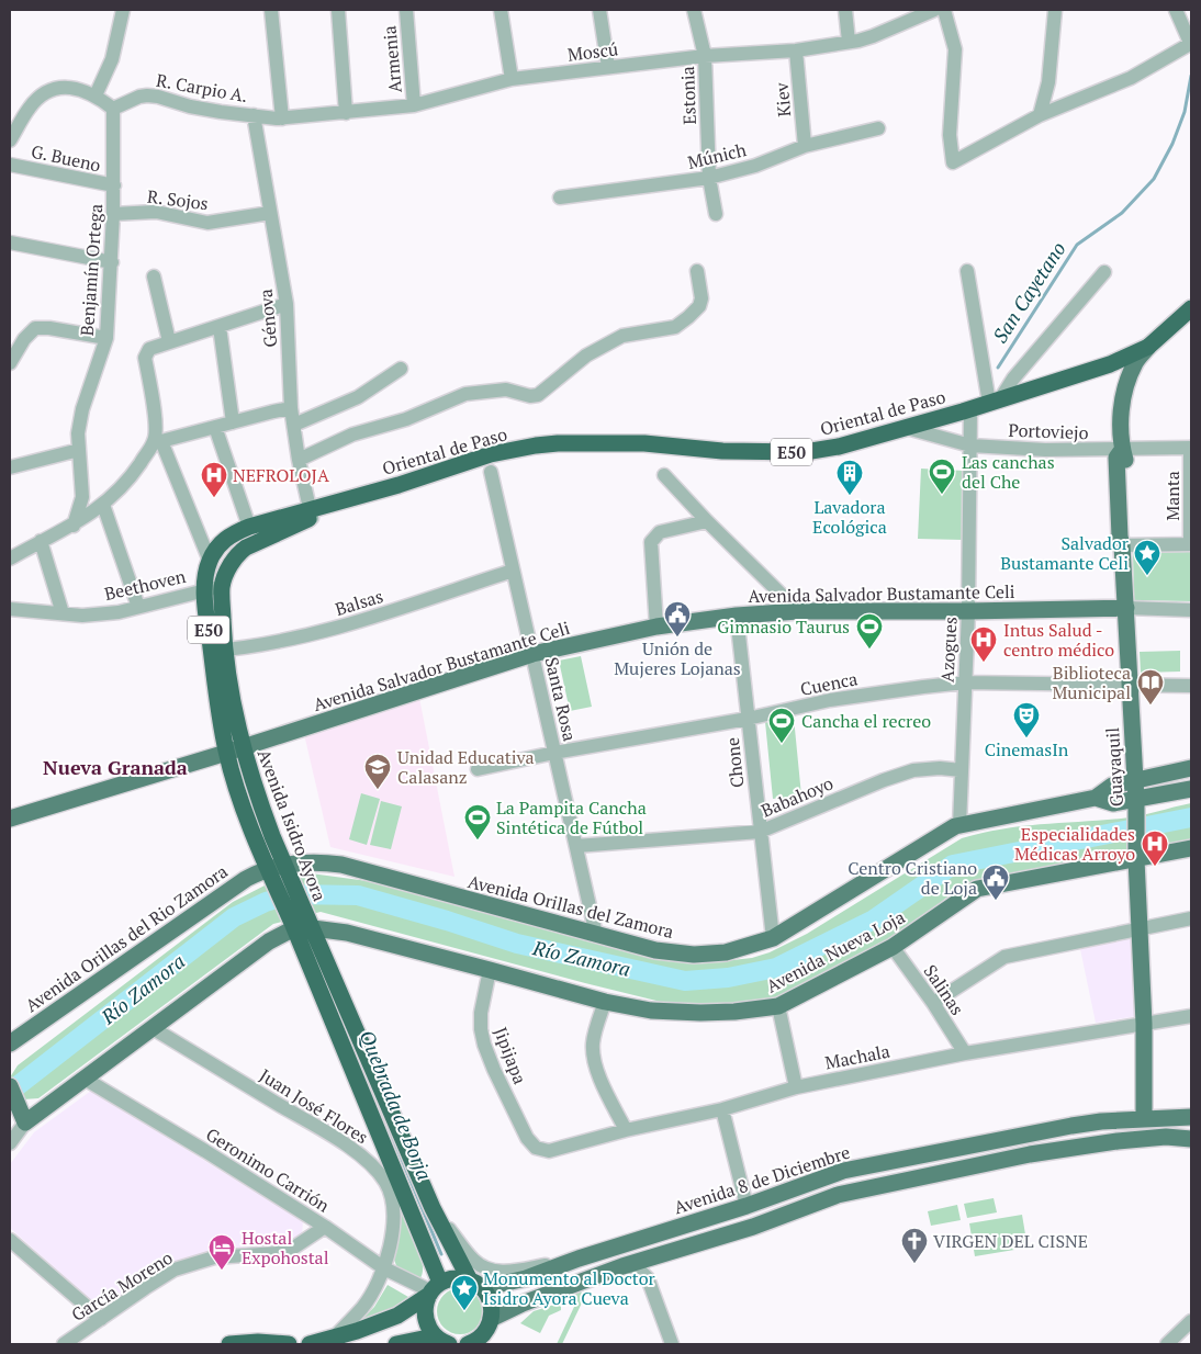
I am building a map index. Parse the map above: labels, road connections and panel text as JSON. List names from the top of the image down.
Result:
{
  "streets": {
    "highway": ["Oriental de Paso", "E50", "Avenida Isidro Ayora"],
    "main road": [
      "Avenida Salvador Bustamante Celi",
      "Guayaquil",
      "Avenida Orillas del Zamora",
      "Avenida Orillas del Rio Zamora",
      "Avenida Nueva Loja",
      "Avenida 8 de Diciembre"
    ],
    "street": [
      "Moscú",
      "Armenia",
      "R. Carpio A.",
      "Estonia",
      "Kiev",
      "Múnich",
      "G. Bueno",
      "R. Sojos",
      "Benjamín Ortega",
      "Génova",
      "Portoviejo",
      "Manta",
      "Beethoven",
      "Balsas",
      "Azogues",
      "Cuenca",
      "Santa Rosa",
      "Chone",
      "Babahoyo",
      "Salinas",
      "Jipijapa",
      "Machala",
      "Juan José Flores",
      "Geronimo Carrión",
      "García Moreno"
    ]
  },
  "crossings": [
    ["Moscú", "Armenia"],
    ["Moscú", "R. Carpio A."],
    ["Moscú", "Estonia"],
    ["Moscú", "Kiev"],
    ["Moscú", "Génova"],
    ["R. Carpio A.", "Benjamín Ortega"],
    ["R. Carpio A.", "Génova"],
    ["Estonia", "Múnich"],
    ["Kiev", "Múnich"],
    ["G. Bueno", "Benjamín Ortega"],
    ["R. Sojos", "Benjamín Ortega"],
    ["R. Sojos", "Génova"],
    ["Génova", "Avenida Isidro Ayora"],
    ["Oriental de Paso", "Portoviejo"],
    ["Oriental de Paso", "Azogues"],
    ["Oriental de Paso", "Guayaquil"],
    ["Oriental de Paso", "Avenida Isidro Ayora"],
    ["Portoviejo", "Manta"],
    ["Portoviejo", "Azogues"],
    ["Portoviejo", "Guayaquil"],
    ["Beethoven", "Avenida Isidro Ayora"],
    ["Avenida Salvador Bustamante Celi", "Azogues"],
    ["Avenida Salvador Bustamante Celi", "Santa Rosa"],
    ["Avenida Salvador Bustamante Celi", "Chone"],
    ["Avenida Salvador Bustamante Celi", "Guayaquil"],
    ["Avenida Salvador Bustamante Celi", "Avenida Isidro Ayora"],
    ["Balsas", "Santa Rosa"],
    ["Balsas", "Avenida Isidro Ayora"],
    ["Azogues", "Cuenca"],
    ["Azogues", "Babahoyo"],
    ["Azogues", "Avenida Orillas del Zamora"],
    ["Cuenca", "Santa Rosa"],
    ["Cuenca", "Chone"],
    ["Cuenca", "Guayaquil"],
    ["Santa Rosa", "Babahoyo"],
    ["Santa Rosa", "Avenida Orillas del Zamora"],
    ["Chone", "Babahoyo"],
    ["Chone", "Avenida Orillas del Zamora"],
    ["Guayaquil", "Avenida Orillas del Zamora"],
    ["Guayaquil", "Avenida Nueva Loja"],
    ["Guayaquil", "Machala"],
    ["Guayaquil", "Avenida 8 de Diciembre"],
    ["Avenida Isidro Ayora", "Avenida Orillas del Zamora"],
    ["Avenida Isidro Ayora", "Avenida Orillas del Rio Zamora"],
    ["Avenida Isidro Ayora", "Avenida Nueva Loja"],
    ["Avenida Isidro Ayora", "Geronimo Carrión"],
    ["Avenida Isidro Ayora", "Avenida 8 de Diciembre"],
    ["Avenida Orillas del Zamora", "Avenida Orillas del Rio Zamora"],
    ["Avenida Nueva Loja", "Salinas"],
    ["Avenida Nueva Loja", "Jipijapa"],
    ["Salinas", "Machala"],
    ["Jipijapa", "Machala"],
    ["Juan José Flores", "Geronimo Carrión"],
    ["Geronimo Carrión", "García Moreno"]
  ],
  "districts": ["Nueva Granada"],
  "water": ["San Cayetano", "Río Zamora", "Quebrada de Borja"],
  "places": {
    "sports": [
      "Las canchas del Che",
      "Gimnasio Taurus",
      "Cancha el recreo",
      "La Pampita Cancha Sintética de Fútbol"
    ],
    "building": ["Lavadora Ecológica"],
    "hospital": ["NEFROLOJA", "Intus Salud - centro médico", "Especialidades Médicas Arroyo"],
    "place": ["Salvador Bustamante Celi", "Monumento al Doctor Isidro Ayora Cueva"],
    "public building": ["Unión de Mujeres Lojanas", "Centro Cristiano de Loja"],
    "library": ["Biblioteca Municipal"],
    "theatre": ["CinemasIn"],
    "school or university": ["Unidad Educativa Calasanz"],
    "church": ["VIRGEN DEL CISNE"],
    "hotel": ["Hostal Expohostal"]
  }
}
